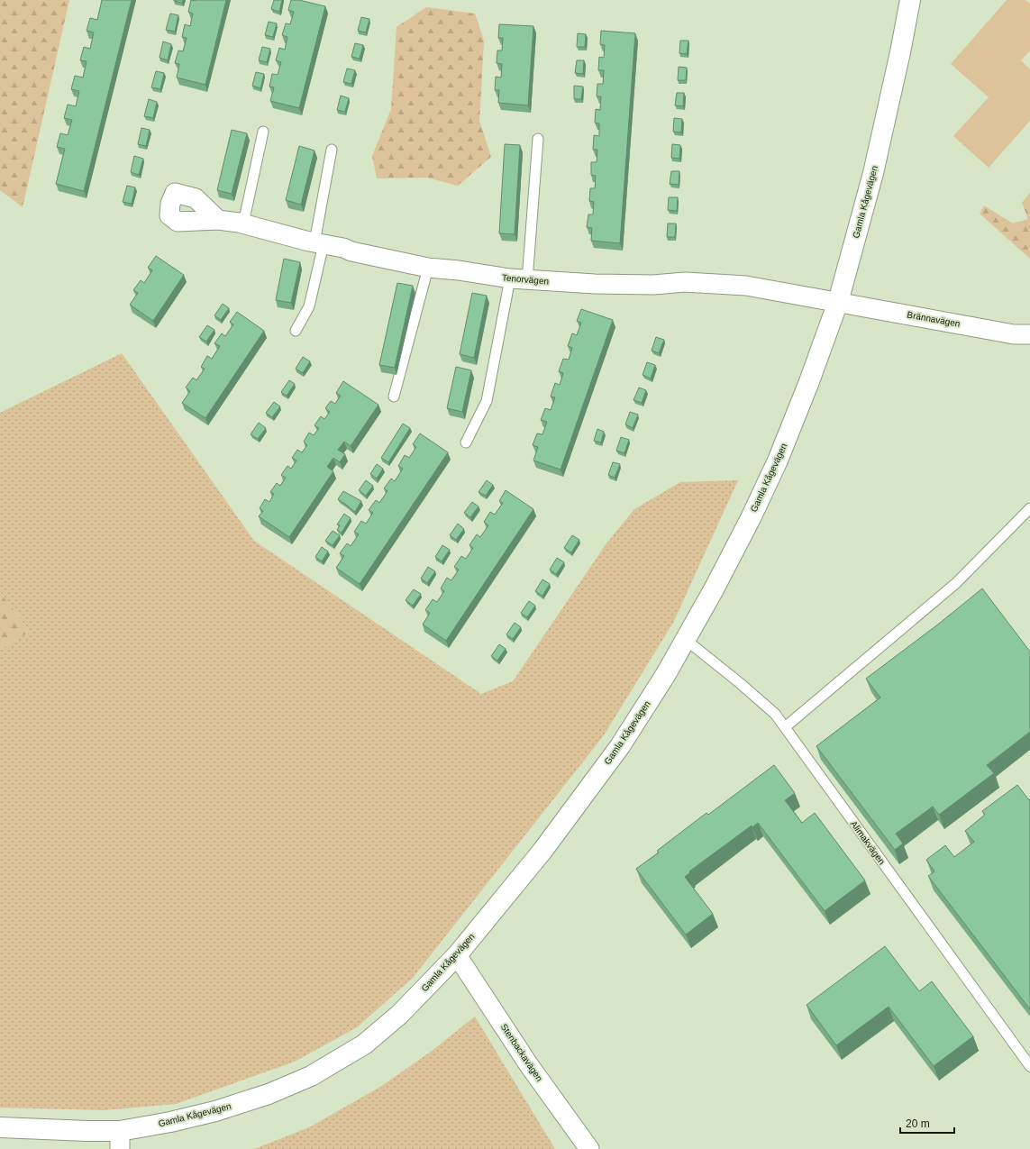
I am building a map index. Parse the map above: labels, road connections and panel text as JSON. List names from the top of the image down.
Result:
{
  "streets": {
    "street": [
      "Gamla Kågevägen",
      "Tenorvägen",
      "Brännavägen",
      "Stenbackavägen"
    ],
    "lane": ["Alimakvägen"]
  },
  "crossings": [
    ["Gamla Kågevägen", "Tenorvägen"],
    ["Gamla Kågevägen", "Brännavägen"],
    ["Gamla Kågevägen", "Alimakvägen"],
    ["Gamla Kågevägen", "Stenbackavägen"],
    ["Tenorvägen", "Brännavägen"]
  ],
  "scale_bar": "20 m"
}
